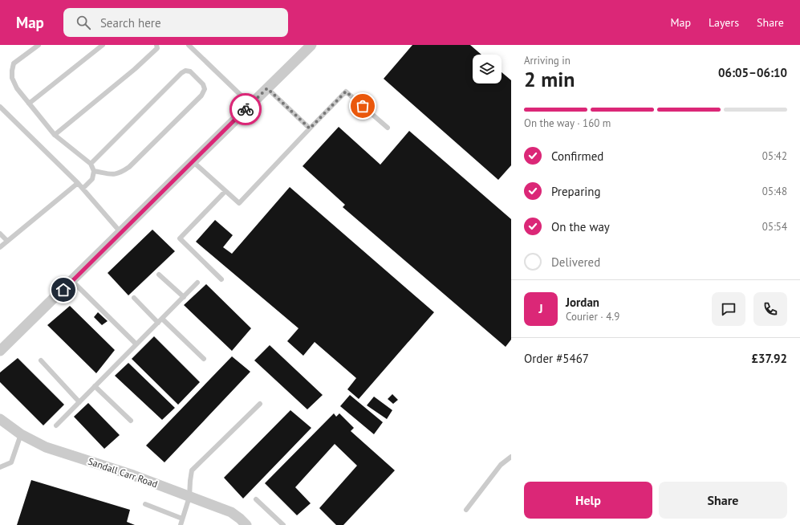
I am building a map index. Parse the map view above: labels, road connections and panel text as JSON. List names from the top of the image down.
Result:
{
  "streets": {
    "street": ["Sandall Carr Road"]
  },
  "page": {
    "header": "Map",
    "search": "Search here",
    "nav": ["Map", "Layers", "Share"],
    "heading": ["2 min", "Arriving in", "06:05–06:10"],
    "panel": [
      "Jordan",
      "Courier · 4.9",
      "Order #5467",
      "£37.92"
    ],
    "bar": "On the way · 160 m",
    "list": [
      ["Confirmed", "05:42"],
      ["Preparing", "05:48"],
      ["On the way", "05:54"],
      "Delivered"
    ],
    "round": "J",
    "buttons": ["Help", "Share"]
  }
}
